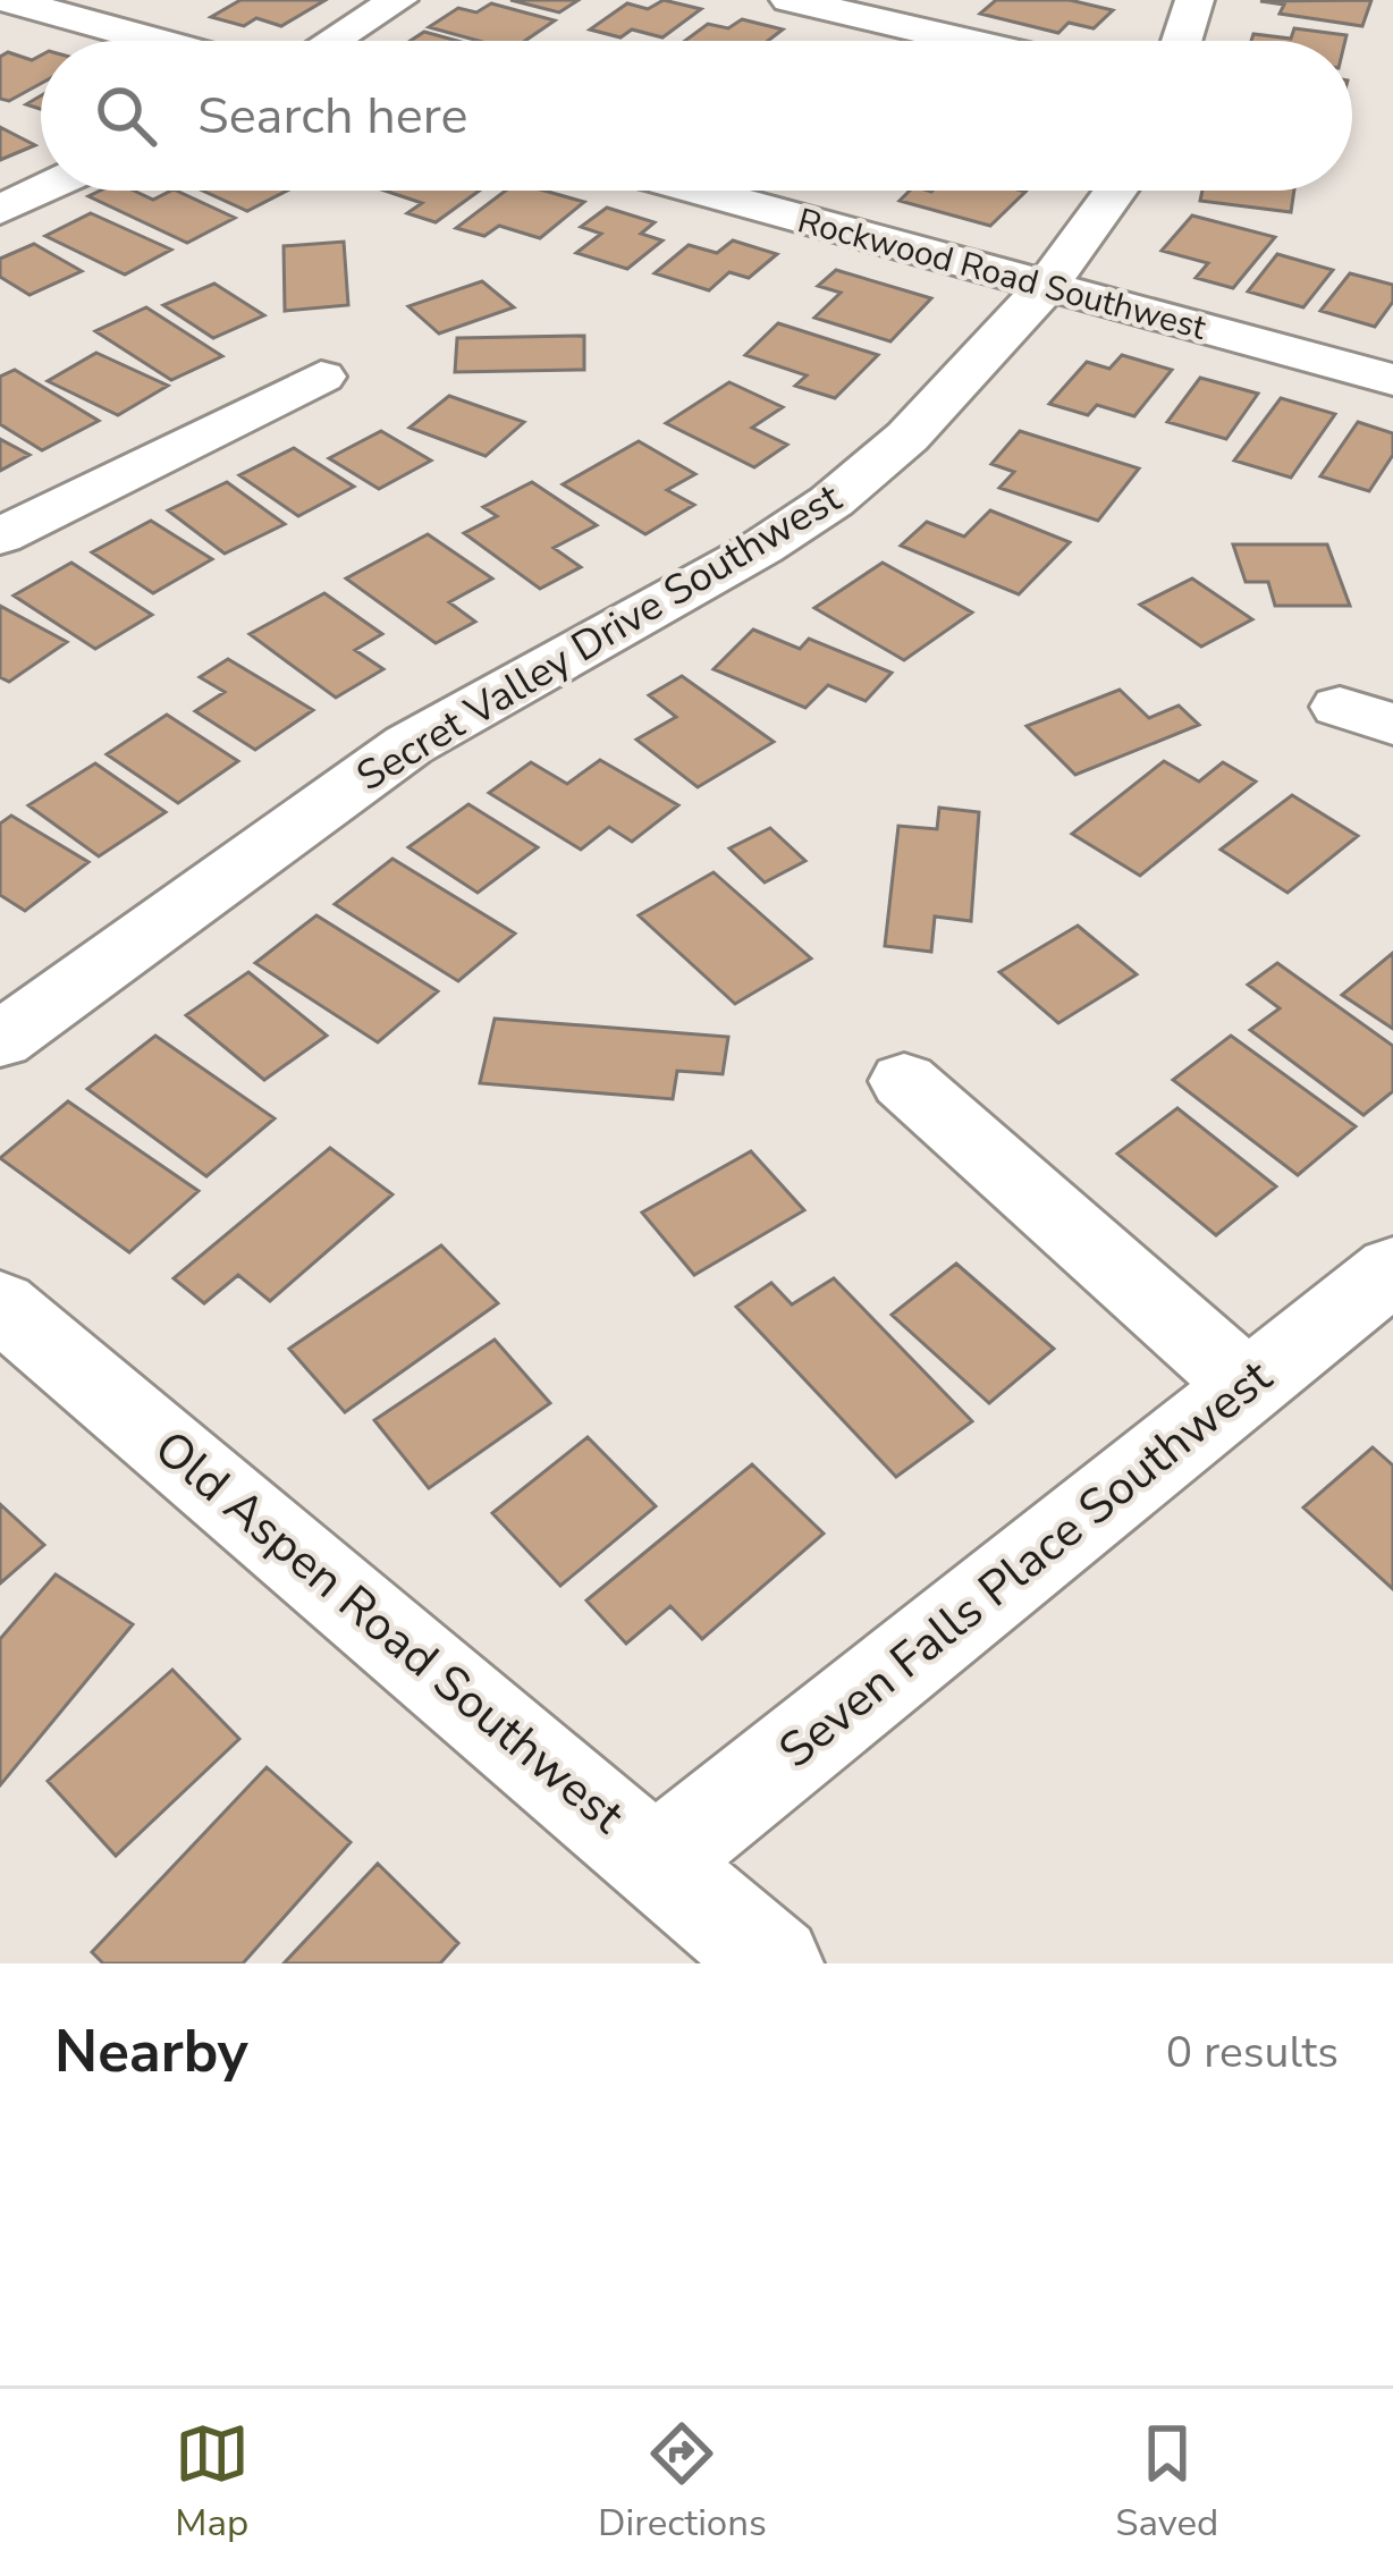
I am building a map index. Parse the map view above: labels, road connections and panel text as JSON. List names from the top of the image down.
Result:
{
  "streets": {
    "street": [
      "Rockwood Road Southwest",
      "Secret Valley Drive Southwest",
      "Seven Falls Place Southwest",
      "Old Aspen Road Southwest"
    ]
  },
  "crossings": [
    ["Rockwood Road Southwest", "Secret Valley Drive Southwest"],
    ["Seven Falls Place Southwest", "Old Aspen Road Southwest"]
  ],
  "page": {
    "search": "Search here",
    "heading": ["Nearby", "0 results"],
    "nav": ["Map", "Directions", "Saved"]
  }
}
